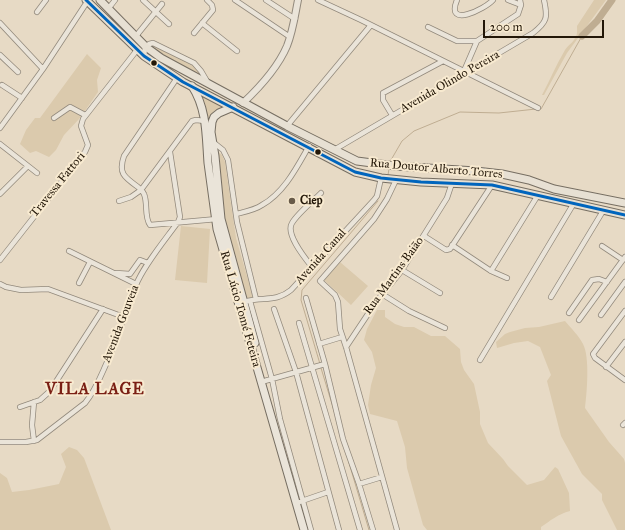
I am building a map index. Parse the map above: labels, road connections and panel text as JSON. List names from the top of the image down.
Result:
{
  "streets": {
    "main road": ["Rua Doutor Alberto Torres", "Rua Lúcio Tomé Feteira"],
    "street": [
      "Avenida Olindo Pereira",
      "Travessa Fattori",
      "Avenida Canal",
      "Rua Martins Baião",
      "Avenida Gouveia"
    ]
  },
  "crossings": [
    ["Avenida Olindo Pereira", "Rua Doutor Alberto Torres"],
    ["Avenida Canal", "Rua Lúcio Tomé Feteira"]
  ],
  "districts": ["VILA LAGE"],
  "places": ["Ciep"],
  "scale_bar": "200 m"
}
